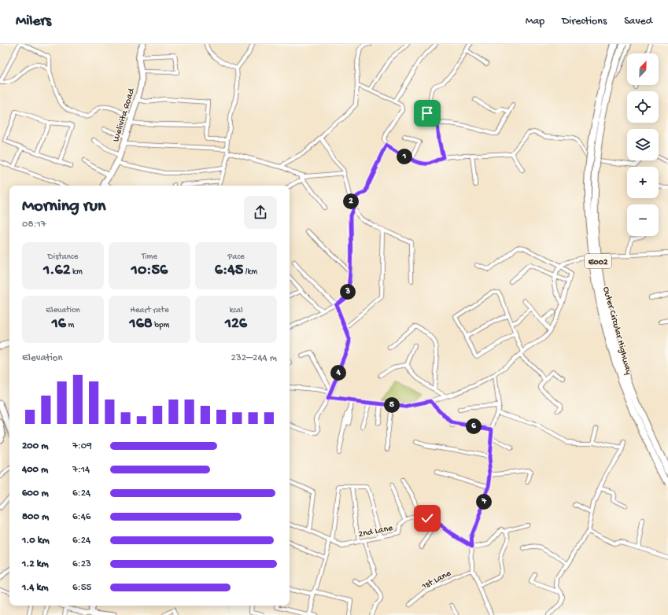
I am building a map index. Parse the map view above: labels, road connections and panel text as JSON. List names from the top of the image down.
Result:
{
  "streets": {
    "highway": ["E002", "Outer Circular Highway"],
    "street": ["Welivita Road", "2nd Lane", "1st Lane"]
  },
  "north": "top right",
  "page": {
    "header": "Milers",
    "nav": ["Map", "Directions", "Saved"],
    "map_buttons": ["+", "−"],
    "pins": [
      "1",
      "2",
      "3",
      "4",
      "5",
      "6",
      "7"
    ],
    "heading": ["Morning run", "08:17"],
    "stats": [
      ["Distance", "1.62 km"],
      ["Time", "10:56"],
      ["Pace", "6:45 /km"],
      ["Elevation", "16 m"],
      ["Heart rate", "168 bpm"],
      ["kcal", "126"]
    ],
    "chart": ["Elevation", "232–244 m"],
    "list": [
      {
        "name": "200 m",
        "note": "7:09"
      },
      {
        "name": "400 m",
        "note": "7:14"
      },
      {
        "name": "600 m",
        "note": "6:24"
      },
      {
        "name": "800 m",
        "note": "6:46"
      },
      {
        "name": "1.0 km",
        "note": "6:24"
      },
      {
        "name": "1.2 km",
        "note": "6:23"
      },
      {
        "name": "1.4 km",
        "note": "6:55"
      }
    ]
  }
}
